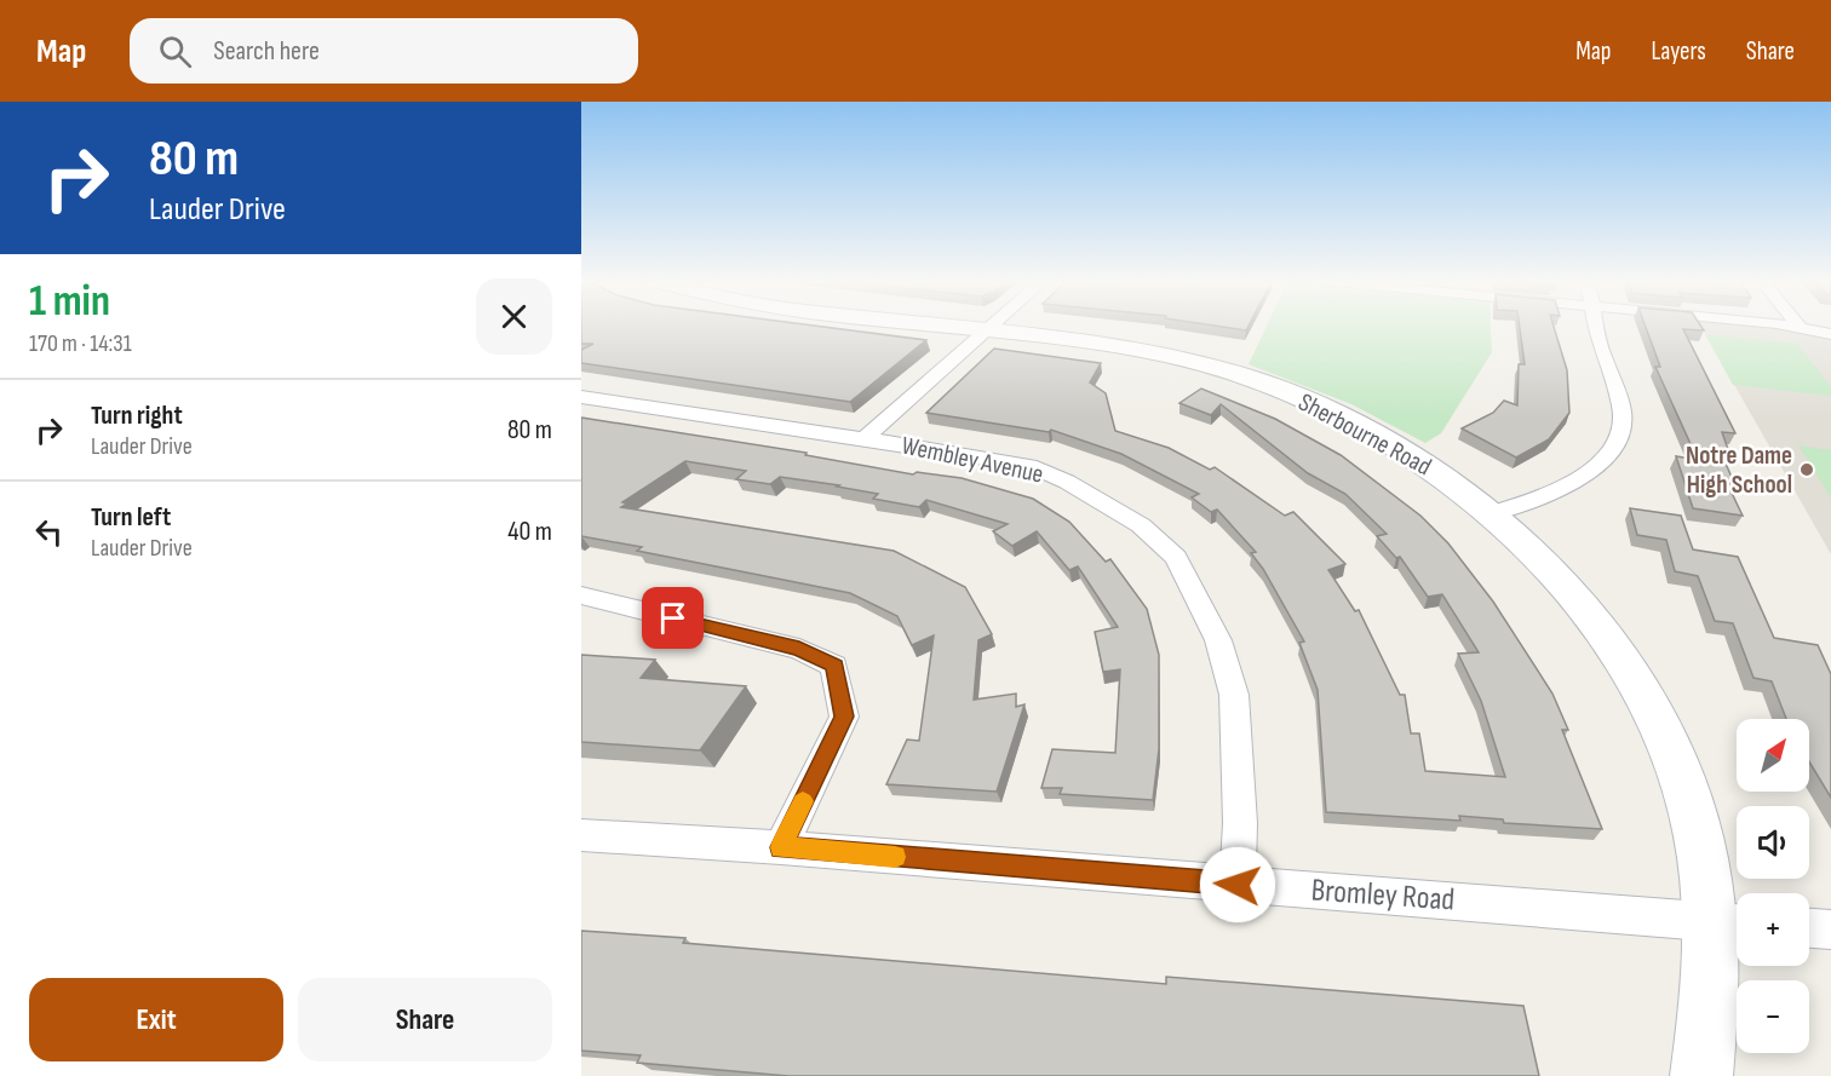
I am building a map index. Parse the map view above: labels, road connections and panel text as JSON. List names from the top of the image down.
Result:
{
  "streets": {
    "street": ["Sherbourne Road", "Wembley Avenue", "Bromley Road"]
  },
  "crossings": [
    ["Sherbourne Road", "Bromley Road"],
    ["Wembley Avenue", "Bromley Road"]
  ],
  "places": ["Notre Dame High School"],
  "north": "top right",
  "page": {
    "header": "Map",
    "search": "Search here",
    "nav": ["Map", "Layers", "Share"],
    "turn": ["80 m", "Lauder Drive"],
    "heading": ["1 min", "170 m · 14:31"],
    "list": [
      {
        "name": "Turn right",
        "note": "Lauder Drive",
        "value": "80 m"
      },
      {
        "name": "Turn left",
        "note": "Lauder Drive",
        "value": "40 m"
      }
    ],
    "map_buttons": ["+", "−"],
    "buttons": ["Exit", "Share"]
  }
}
